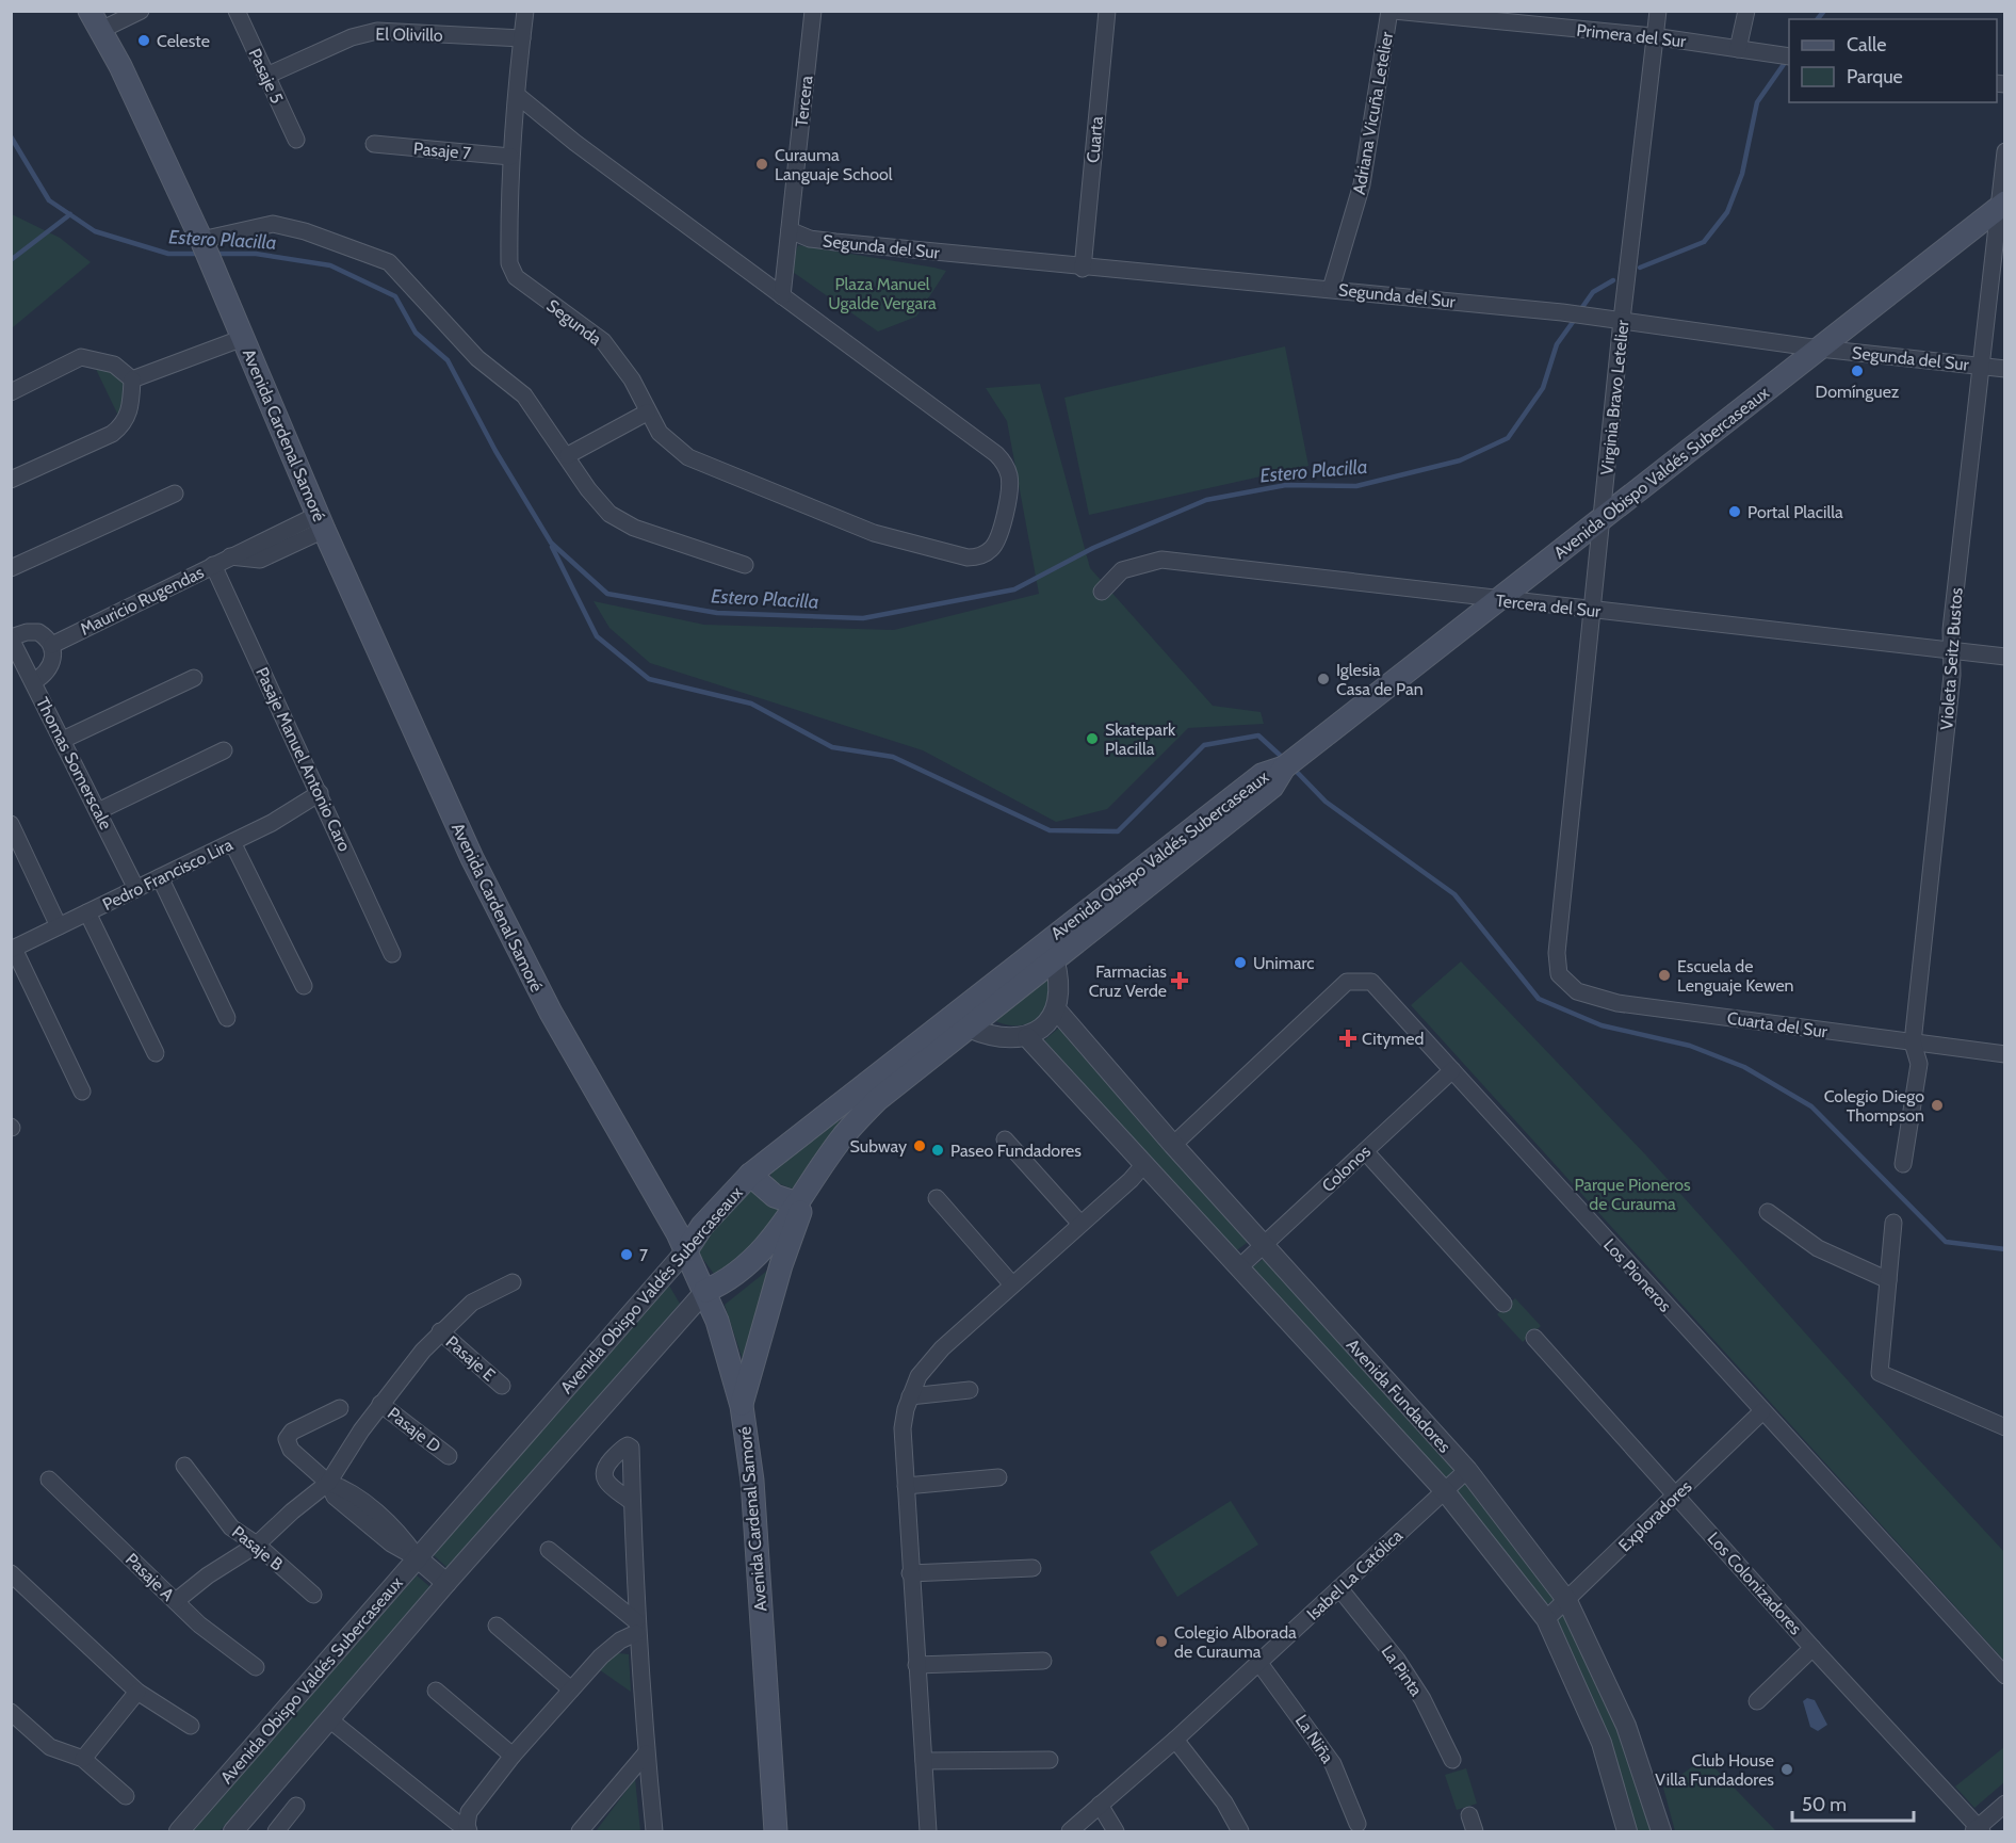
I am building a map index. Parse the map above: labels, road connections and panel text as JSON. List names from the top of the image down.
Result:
{
  "streets": {
    "main road": ["Avenida Cardenal Samoré", "Avenida Obispo Valdés Subercaseaux"],
    "street": [
      "El Olivillo",
      "Primera del Sur",
      "Pasaje 5",
      "Tercera",
      "Adriana Vicuña Letelier",
      "Cuarta",
      "Pasaje 7",
      "Segunda del Sur",
      "Segunda",
      "Virginia Bravo Letelier",
      "Mauricio Rugendas",
      "Tercera del Sur",
      "Violeta Seitz Bustos",
      "Pasaje Manuel Antonio Caro",
      "Thomas Somerscale",
      "Pedro Francisco Lira",
      "Cuarta del Sur",
      "Colonos",
      "Los Pioneros",
      "Pasaje E",
      "Avenida Fundadores",
      "Pasaje D",
      "Exploradores",
      "Pasaje B",
      "Isabel La Católica",
      "Pasaje A",
      "Los Colonizadores",
      "La Pinta",
      "La Niña"
    ]
  },
  "crossings": [
    ["El Olivillo", "Pasaje 5"],
    ["El Olivillo", "Segunda"],
    ["Primera del Sur", "Adriana Vicuña Letelier"],
    ["Primera del Sur", "Virginia Bravo Letelier"],
    ["Tercera", "Segunda del Sur"],
    ["Tercera", "Segunda"],
    ["Adriana Vicuña Letelier", "Segunda del Sur"],
    ["Cuarta", "Segunda del Sur"],
    ["Pasaje 7", "Segunda"],
    ["Segunda del Sur", "Virginia Bravo Letelier"],
    ["Segunda del Sur", "Avenida Obispo Valdés Subercaseaux"],
    ["Segunda del Sur", "Violeta Seitz Bustos"],
    ["Virginia Bravo Letelier", "Avenida Obispo Valdés Subercaseaux"],
    ["Virginia Bravo Letelier", "Tercera del Sur"],
    ["Virginia Bravo Letelier", "Cuarta del Sur"],
    ["Avenida Cardenal Samoré", "Avenida Obispo Valdés Subercaseaux"],
    ["Avenida Cardenal Samoré", "Mauricio Rugendas"],
    ["Avenida Obispo Valdés Subercaseaux", "Tercera del Sur"],
    ["Avenida Obispo Valdés Subercaseaux", "Violeta Seitz Bustos"],
    ["Mauricio Rugendas", "Pasaje Manuel Antonio Caro"],
    ["Tercera del Sur", "Violeta Seitz Bustos"],
    ["Violeta Seitz Bustos", "Cuarta del Sur"],
    ["Pasaje Manuel Antonio Caro", "Pedro Francisco Lira"],
    ["Thomas Somerscale", "Pedro Francisco Lira"],
    ["Colonos", "Los Pioneros"],
    ["Colonos", "Avenida Fundadores"],
    ["Los Pioneros", "Avenida Fundadores"],
    ["Los Pioneros", "Exploradores"],
    ["Avenida Fundadores", "Exploradores"],
    ["Avenida Fundadores", "Isabel La Católica"],
    ["Exploradores", "Los Colonizadores"],
    ["Isabel La Católica", "La Pinta"],
    ["Isabel La Católica", "La Niña"]
  ],
  "water": ["Estero Placilla"],
  "parks": ["Plaza Manuel Ugalde Vergara", "Parque Pioneros de Curauma"],
  "places": {
    "other": [
      "Celeste",
      "Curauma Languaje School",
      "Domínguez",
      "Portal Placilla",
      "Iglesia Casa de Pan",
      "Skatepark Placilla",
      "Unimarc",
      "Escuela de Lenguaje Kewen",
      "Colegio Diego Thompson",
      "Subway",
      "Paseo Fundadores",
      "7",
      "Colegio Alborada de Curauma",
      "Club House Villa Fundadores"
    ],
    "health": ["Farmacias Cruz Verde", "Citymed"]
  },
  "legend": ["Calle", "Parque"],
  "scale_bar": "50 m"
}
